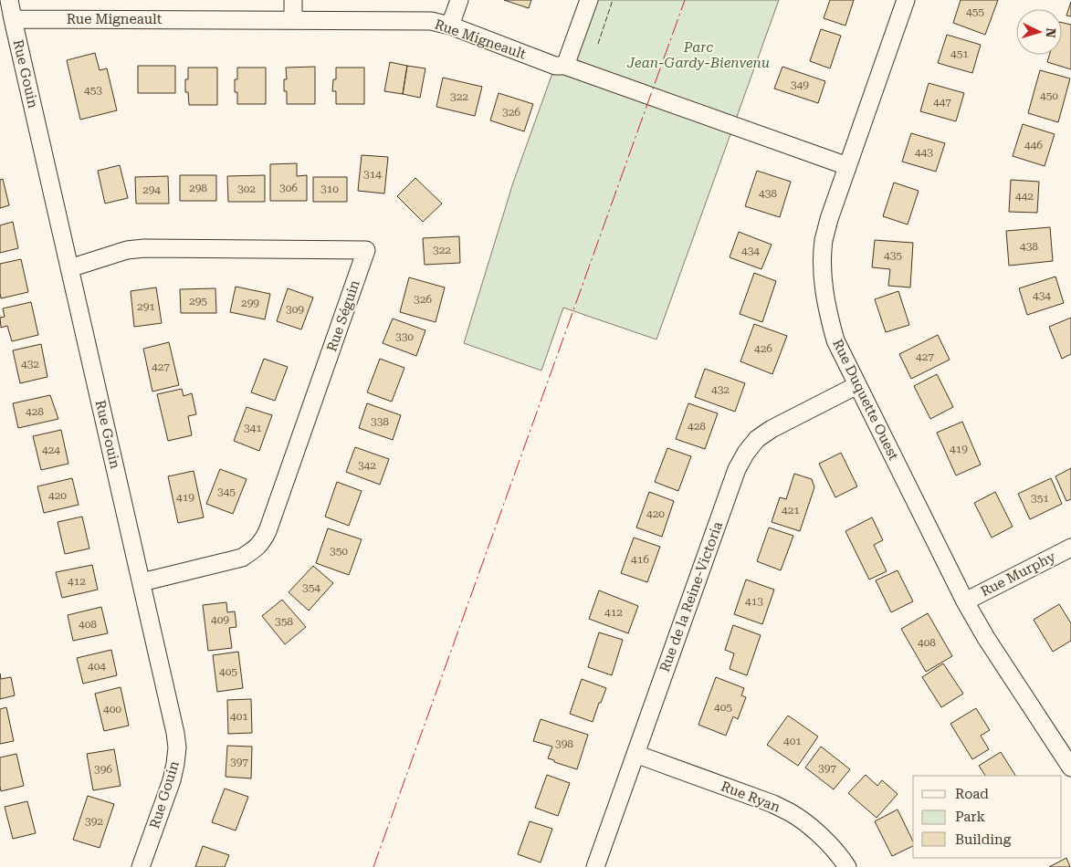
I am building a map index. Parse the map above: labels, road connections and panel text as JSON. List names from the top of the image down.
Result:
{
  "streets": {
    "street": [
      "Rue Migneault",
      "Rue Gouin",
      "Rue Séguin",
      "Rue Duquette Ouest",
      "Rue Murphy",
      "Rue de la Reine-Victoria",
      "Rue Ryan"
    ]
  },
  "crossings": [
    ["Rue Migneault", "Rue Gouin"],
    ["Rue Migneault", "Rue Duquette Ouest"],
    ["Rue Gouin", "Rue Séguin"],
    ["Rue Duquette Ouest", "Rue Murphy"],
    ["Rue Duquette Ouest", "Rue de la Reine-Victoria"],
    ["Rue de la Reine-Victoria", "Rue Ryan"]
  ],
  "parks": ["Parc Jean-Gardy-Bienvenu"],
  "house_numbers": [
    "455",
    "451",
    "349",
    "453",
    "450",
    "322",
    "447",
    "326",
    "446",
    "443",
    "314",
    "298",
    "306",
    "302",
    "310",
    "294",
    "438",
    "442",
    "438",
    "322",
    "434",
    "435",
    "434",
    "326",
    "295",
    "299",
    "291",
    "309",
    "330",
    "426",
    "427",
    "432",
    "427",
    "432",
    "428",
    "338",
    "428",
    "341",
    "419",
    "424",
    "342",
    "345",
    "420",
    "419",
    "351",
    "421",
    "420",
    "350",
    "416",
    "412",
    "354",
    "413",
    "412",
    "409",
    "358",
    "408",
    "408",
    "404",
    "405",
    "405",
    "400",
    "401",
    "401",
    "398",
    "397",
    "397",
    "396",
    "392"
  ],
  "legend": ["Road", "Park", "Building"],
  "north": "right"
}
